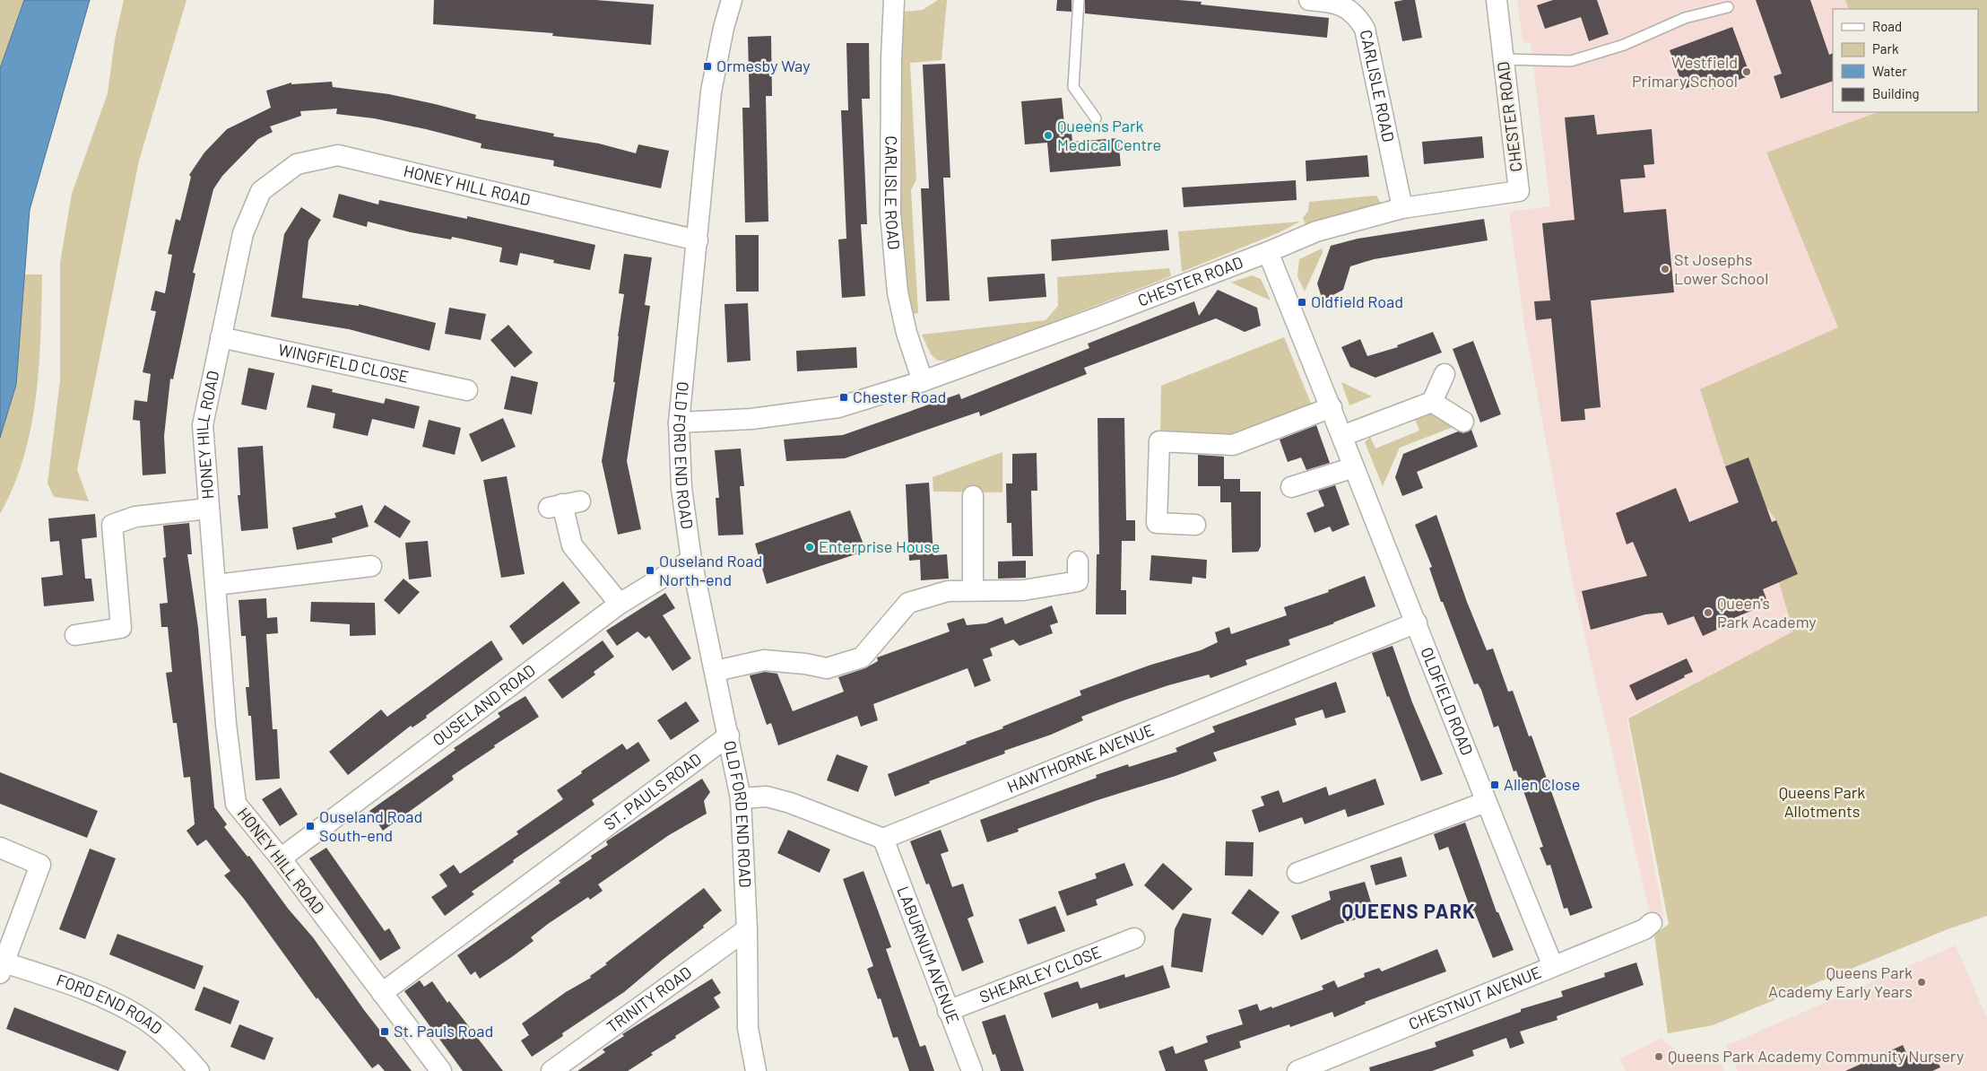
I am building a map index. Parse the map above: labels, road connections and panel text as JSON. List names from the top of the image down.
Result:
{
  "streets": {
    "street": [
      "CARLISLE ROAD",
      "CHESTER ROAD",
      "HONEY HILL ROAD",
      "WINGFIELD CLOSE",
      "OLD FORD END ROAD",
      "OLDFIELD ROAD",
      "OUSELAND ROAD",
      "HAWTHORNE AVENUE",
      "ST. PAULS ROAD",
      "LABURNUM AVENUE",
      "SHEARLEY CLOSE",
      "CHESTNUT AVENUE",
      "TRINITY ROAD",
      "FORD END ROAD"
    ]
  },
  "crossings": [
    ["CARLISLE ROAD", "CHESTER ROAD"],
    ["CHESTER ROAD", "OLD FORD END ROAD"],
    ["CHESTER ROAD", "OLDFIELD ROAD"],
    ["HONEY HILL ROAD", "WINGFIELD CLOSE"],
    ["HONEY HILL ROAD", "OLD FORD END ROAD"],
    ["HONEY HILL ROAD", "OUSELAND ROAD"],
    ["HONEY HILL ROAD", "ST. PAULS ROAD"],
    ["OLD FORD END ROAD", "OUSELAND ROAD"],
    ["OLD FORD END ROAD", "ST. PAULS ROAD"],
    ["OLD FORD END ROAD", "TRINITY ROAD"],
    ["OLDFIELD ROAD", "HAWTHORNE AVENUE"],
    ["OLDFIELD ROAD", "CHESTNUT AVENUE"],
    ["HAWTHORNE AVENUE", "LABURNUM AVENUE"],
    ["LABURNUM AVENUE", "SHEARLEY CLOSE"]
  ],
  "districts": ["QUEENS PARK"],
  "parks": ["Queens Park Allotments"],
  "places": {
    "transit": [
      "Ormesby Way",
      "Oldfield Road",
      "Chester Road",
      "Ouseland Road North-end",
      "Allen Close",
      "Ouseland Road South-end",
      "St. Pauls Road"
    ],
    "other": [
      "Westfield Primary School",
      "Queens Park Medical Centre",
      "St Josephs Lower School",
      "Enterprise House",
      "Queen's Park Academy",
      "Queens Park Academy Early Years",
      "Queens Park Academy Community Nursery"
    ]
  },
  "legend": [
    "Road",
    "Park",
    "Water",
    "Building"
  ]
}
